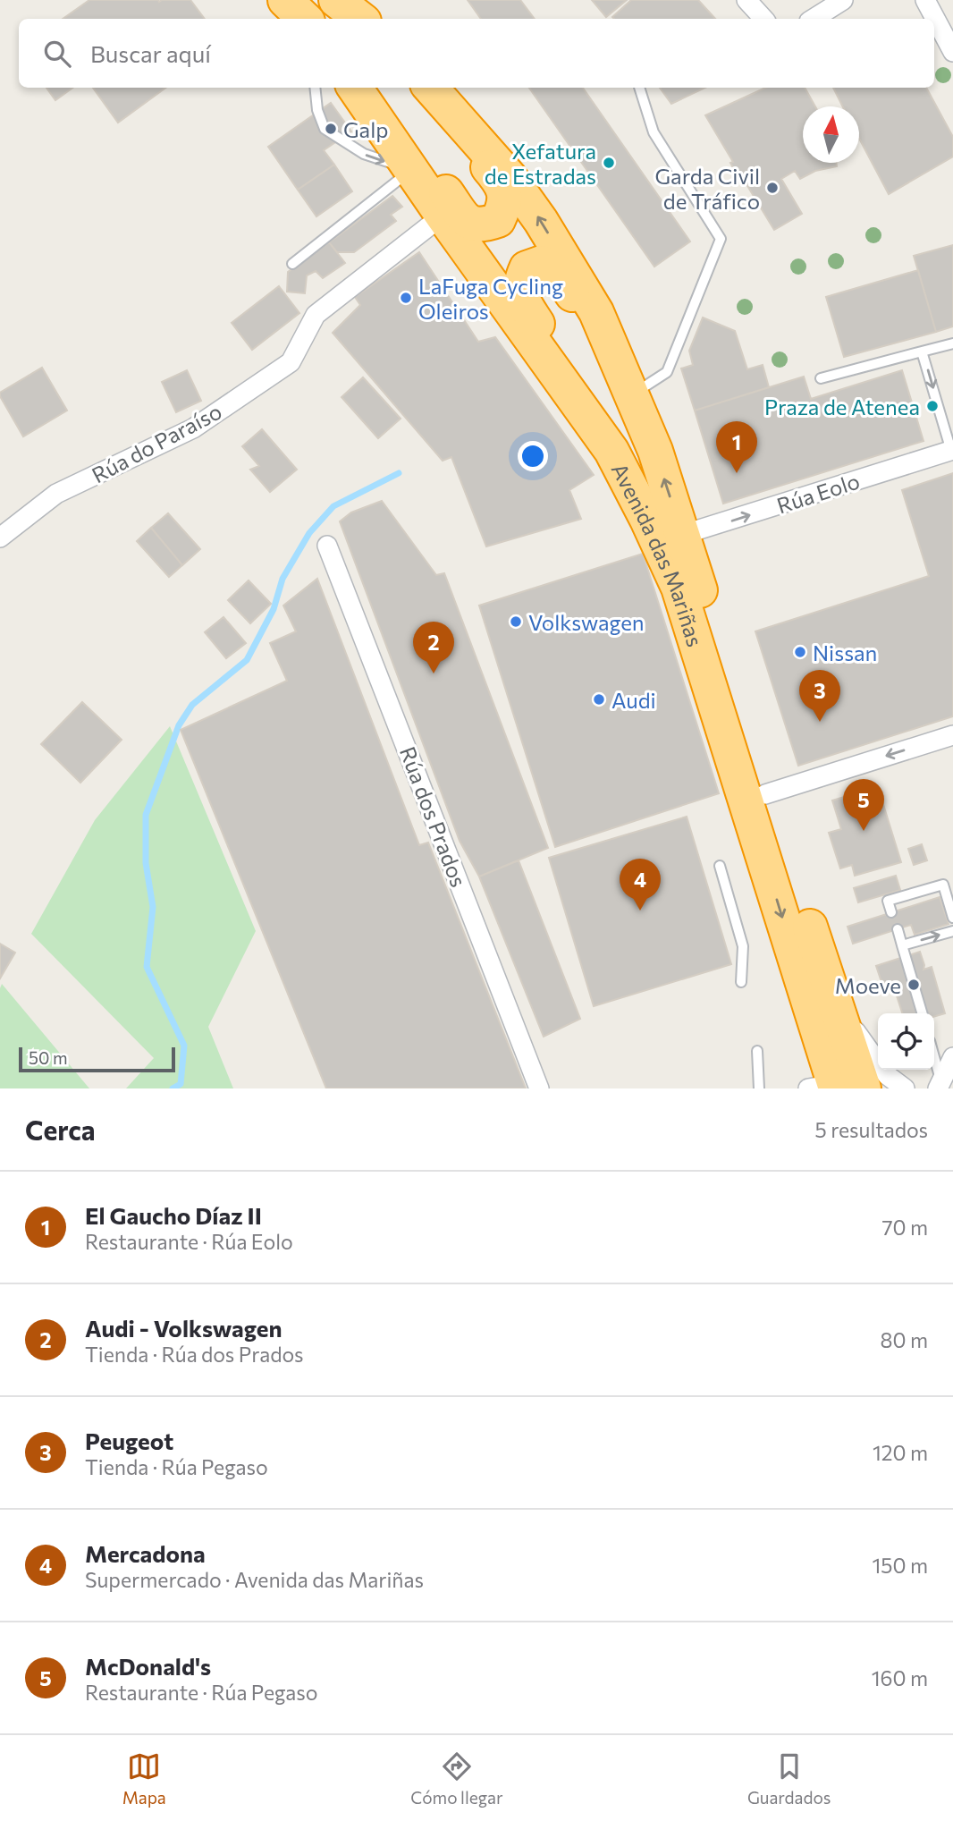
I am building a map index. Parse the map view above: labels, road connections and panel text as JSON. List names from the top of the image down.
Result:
{
  "streets": {
    "highway": ["Avenida das Mariñas"],
    "street": ["Rúa do Paraíso", "Rúa Eolo", "Rúa dos Prados"]
  },
  "crossings": [
    ["Rúa do Paraíso", "Avenida das Mariñas"],
    ["Rúa Eolo", "Avenida das Mariñas"]
  ],
  "one_way": ["Rúa Eolo"],
  "places": [
    "Galp",
    "Xefatura de Estradas",
    "Garda Civil de Tráfico",
    "LaFuga Cycling Oleiros",
    "Praza de Atenea",
    "Volkswagen",
    "Nissan",
    "Audi",
    "Moeve"
  ],
  "scale_bar": "50 m",
  "north": "top",
  "page": {
    "search": "Buscar aquí",
    "pins": [
      "1",
      "2",
      "3",
      "5",
      "4"
    ],
    "scale": "50 m",
    "heading": ["Cerca", "5 resultados"],
    "list": [
      {
        "mark": "1",
        "name": "El Gaucho Díaz II",
        "note": "Restaurante · Rúa Eolo",
        "value": "70 m"
      },
      {
        "mark": "2",
        "name": "Audi - Volkswagen",
        "note": "Tienda · Rúa dos Prados",
        "value": "80 m"
      },
      {
        "mark": "3",
        "name": "Peugeot",
        "note": "Tienda · Rúa Pegaso",
        "value": "120 m"
      },
      {
        "mark": "4",
        "name": "Mercadona",
        "note": "Supermercado · Avenida das Mariñas",
        "value": "150 m"
      },
      {
        "mark": "5",
        "name": "McDonald's",
        "note": "Restaurante · Rúa Pegaso",
        "value": "160 m"
      }
    ],
    "nav": ["Mapa", "Cómo llegar", "Guardados"]
  }
}
